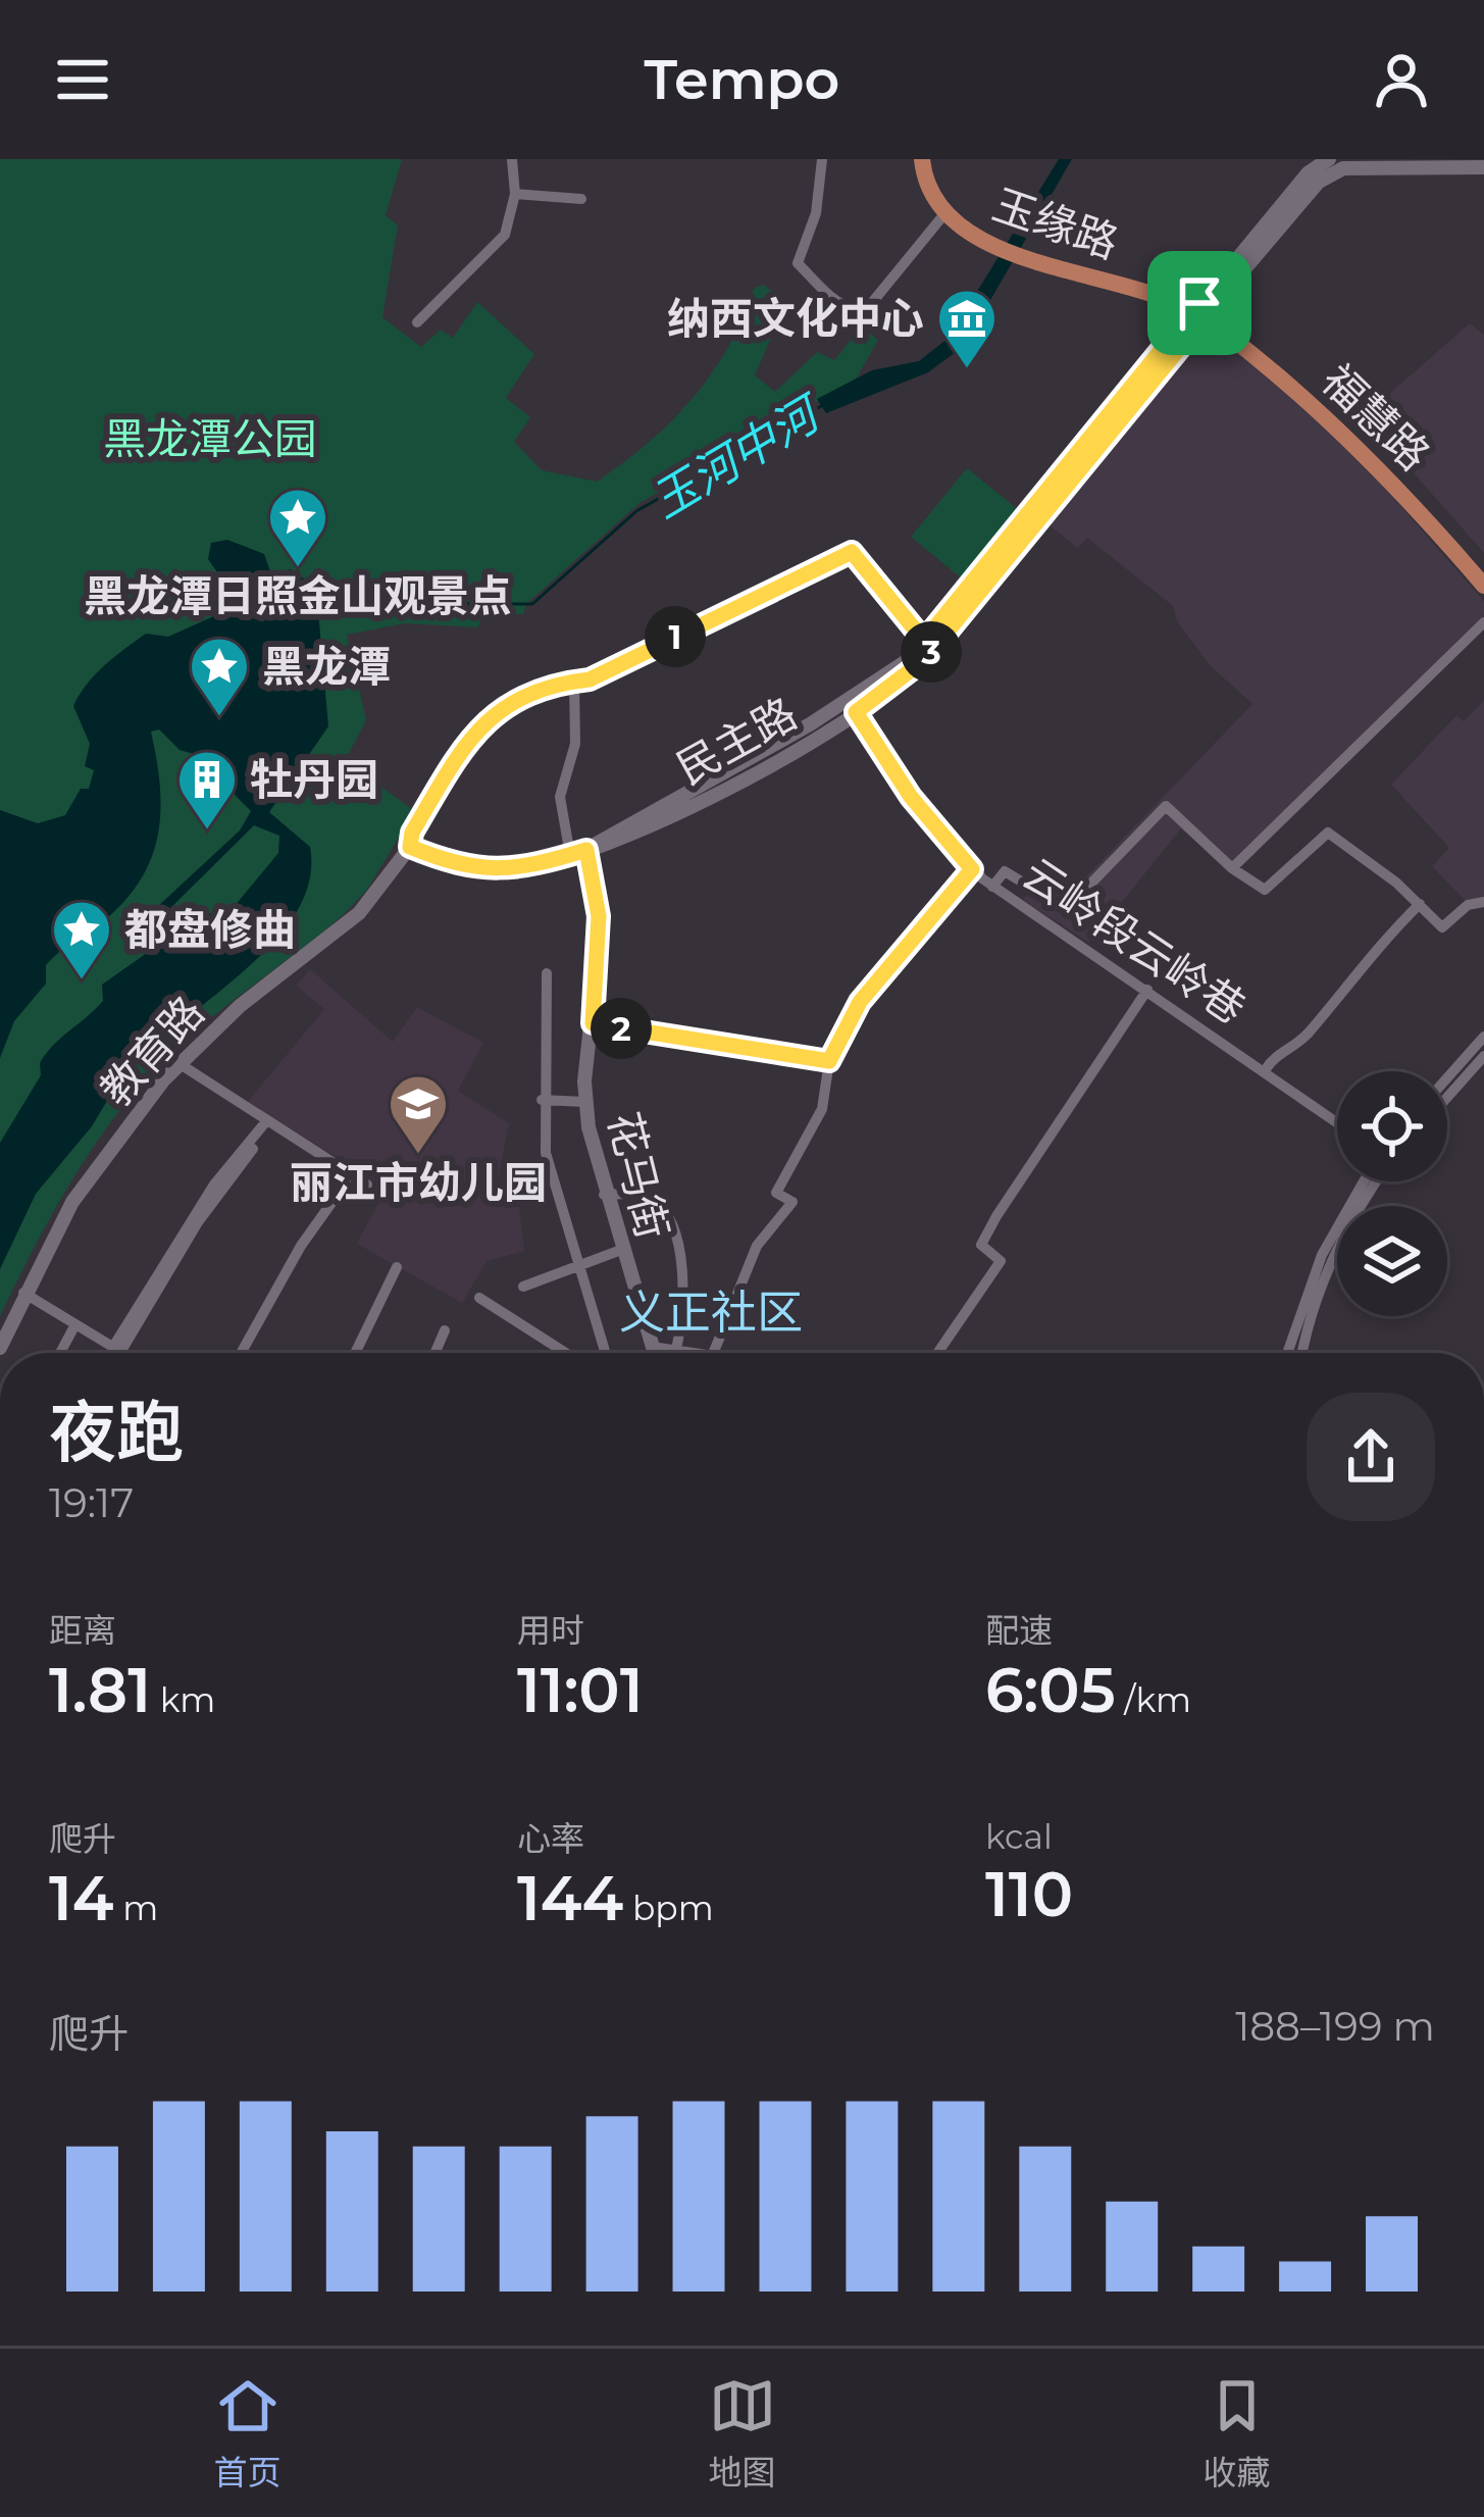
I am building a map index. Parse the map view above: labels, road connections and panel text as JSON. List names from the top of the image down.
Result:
{
  "streets": {
    "main road": [
      "玉缘路",
      "福慧路",
      "民主路",
      "教育路",
      "花马街"
    ],
    "street": ["云岭段云岭巷"]
  },
  "crossings": [
    ["福慧路", "民主路"],
    ["民主路", "云岭段云岭巷"],
    ["民主路", "教育路"],
    ["民主路", "花马街"]
  ],
  "districts": ["义正社区"],
  "water": ["玉河中河"],
  "parks": ["黑龙潭公园"],
  "places": {
    "museum": ["纳西文化中心"],
    "place": ["黑龙潭日照金山观景点", "黑龙潭", "都盘修曲"],
    "building": ["牡丹园"],
    "school or university": ["丽江市幼儿园"]
  },
  "page": {
    "header": "Tempo",
    "pins": ["1", "3", "2"],
    "heading": ["夜跑", "19:17"],
    "stats": [
      ["距离", "1.81 km"],
      ["用时", "11:01"],
      ["配速", "6:05 /km"],
      ["爬升", "14 m"],
      ["心率", "144 bpm"],
      ["kcal", "110"]
    ],
    "chart": ["爬升", "188–199 m"],
    "tabs": ["首页", "地图", "收藏"]
  }
}
